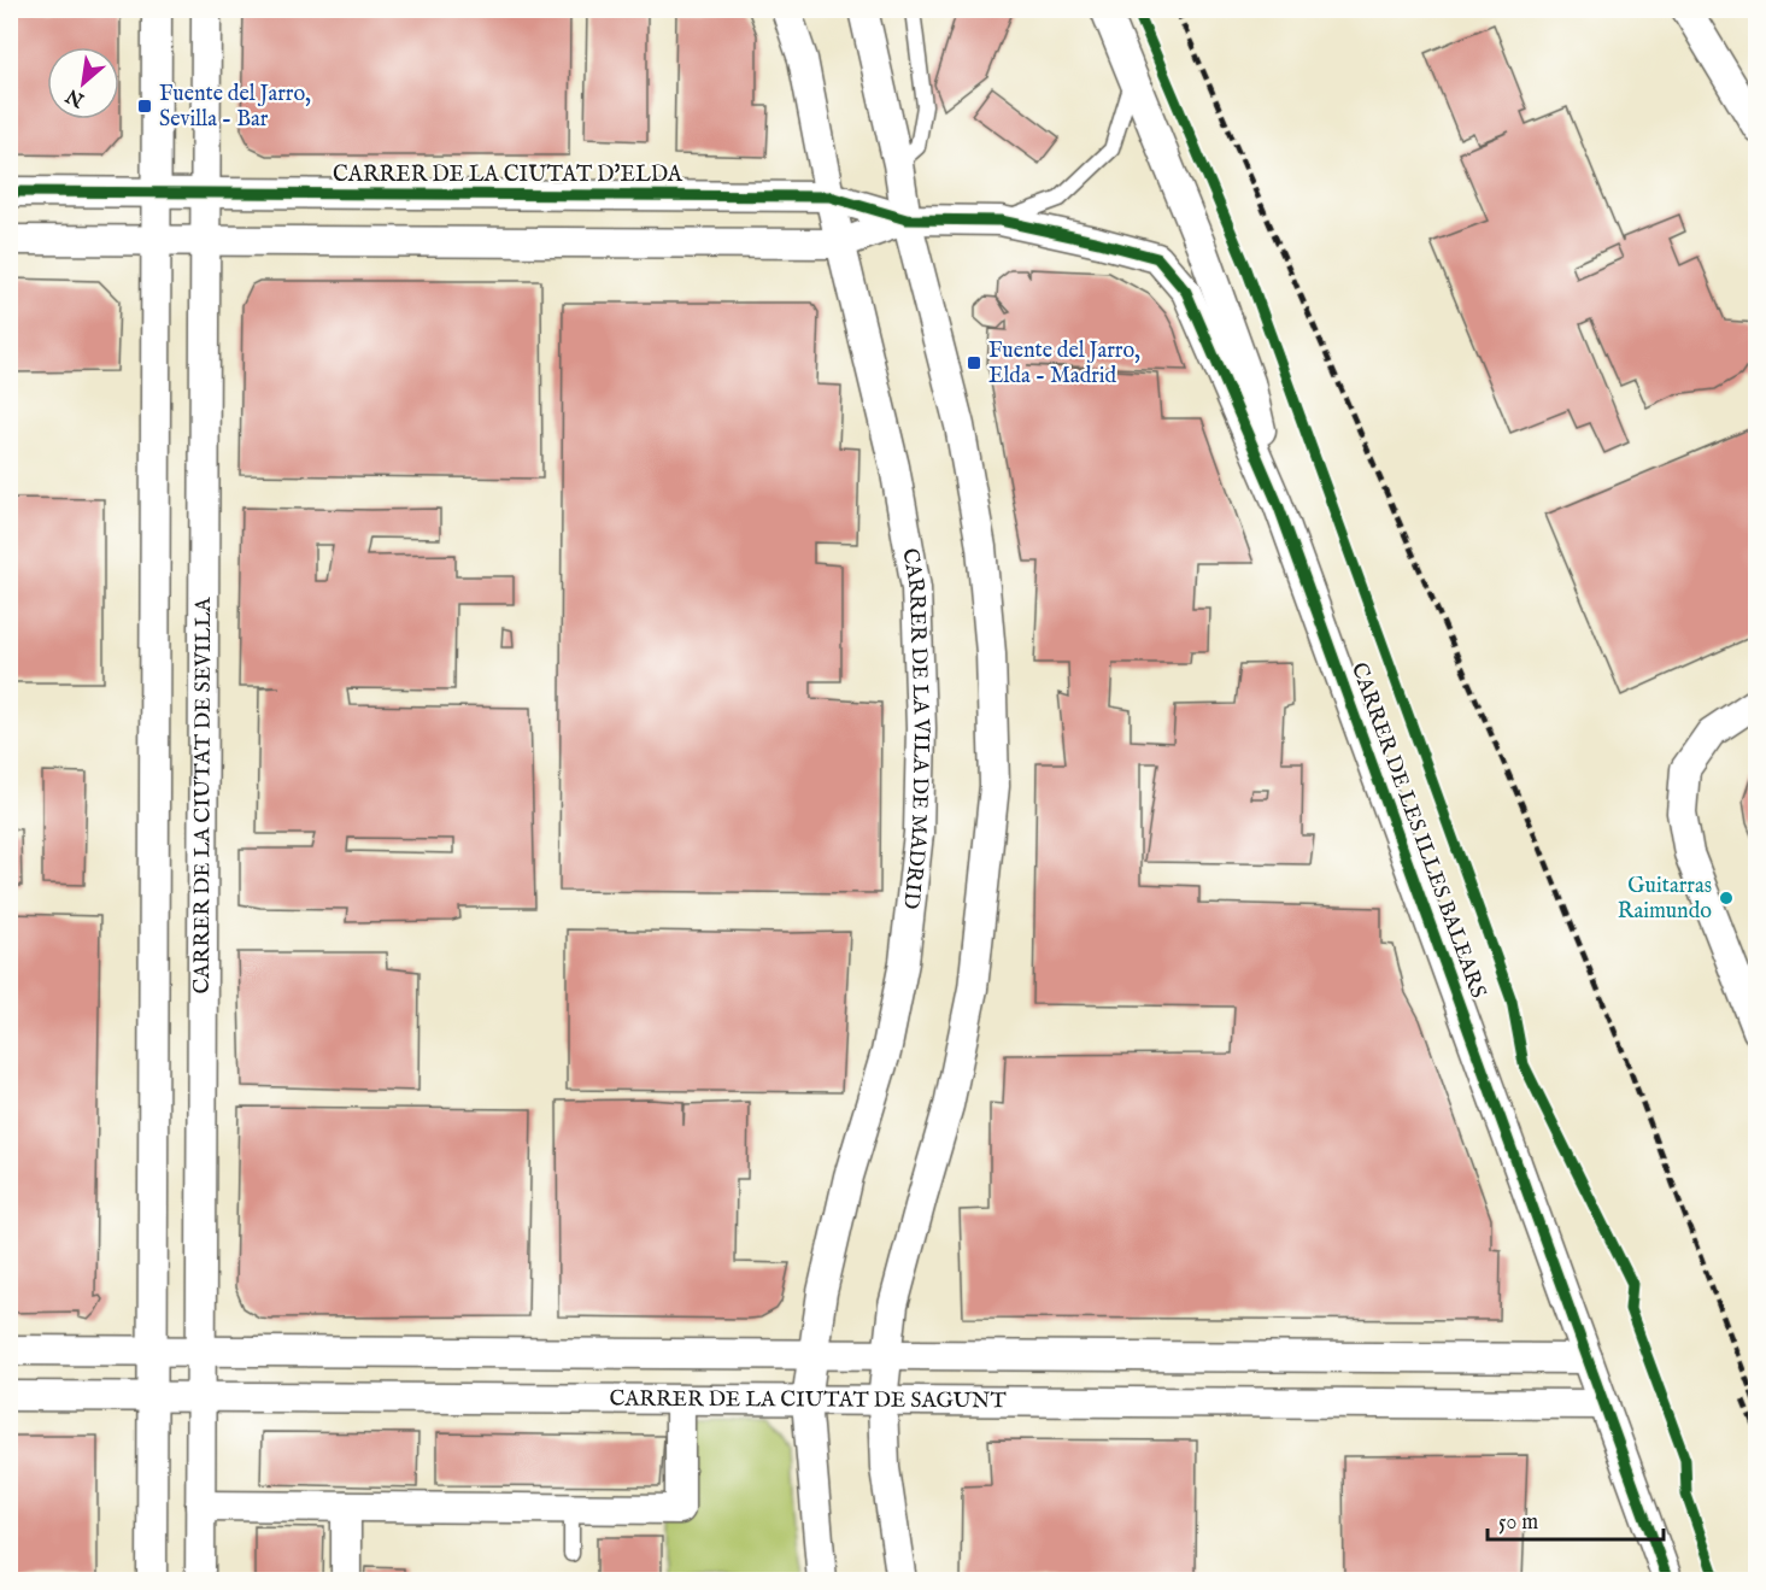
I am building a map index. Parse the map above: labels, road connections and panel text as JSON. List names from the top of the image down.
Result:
{
  "streets": {
    "street": [
      "CARRER DE LA CIUTAT D'ELDA",
      "CARRER DE LA VILA DE MADRID",
      "CARRER DE LA CIUTAT DE SEVILLA",
      "CARRER DE LES ILLES BALEARS",
      "CARRER DE LA CIUTAT DE SAGUNT"
    ]
  },
  "crossings": [
    ["CARRER DE LA CIUTAT D'ELDA", "CARRER DE LA VILA DE MADRID"],
    ["CARRER DE LA CIUTAT D'ELDA", "CARRER DE LA CIUTAT DE SEVILLA"],
    ["CARRER DE LA CIUTAT D'ELDA", "CARRER DE LES ILLES BALEARS"],
    ["CARRER DE LA VILA DE MADRID", "CARRER DE LA CIUTAT DE SAGUNT"],
    ["CARRER DE LA CIUTAT DE SEVILLA", "CARRER DE LA CIUTAT DE SAGUNT"],
    ["CARRER DE LES ILLES BALEARS", "CARRER DE LA CIUTAT DE SAGUNT"]
  ],
  "places": {
    "transit": ["Fuente del Jarro, Sevilla - Bar", "Fuente del Jarro, Elda - Madrid"],
    "other": ["Guitarras Raimundo"]
  },
  "scale_bar": "50 m",
  "north": "bottom left"
}
